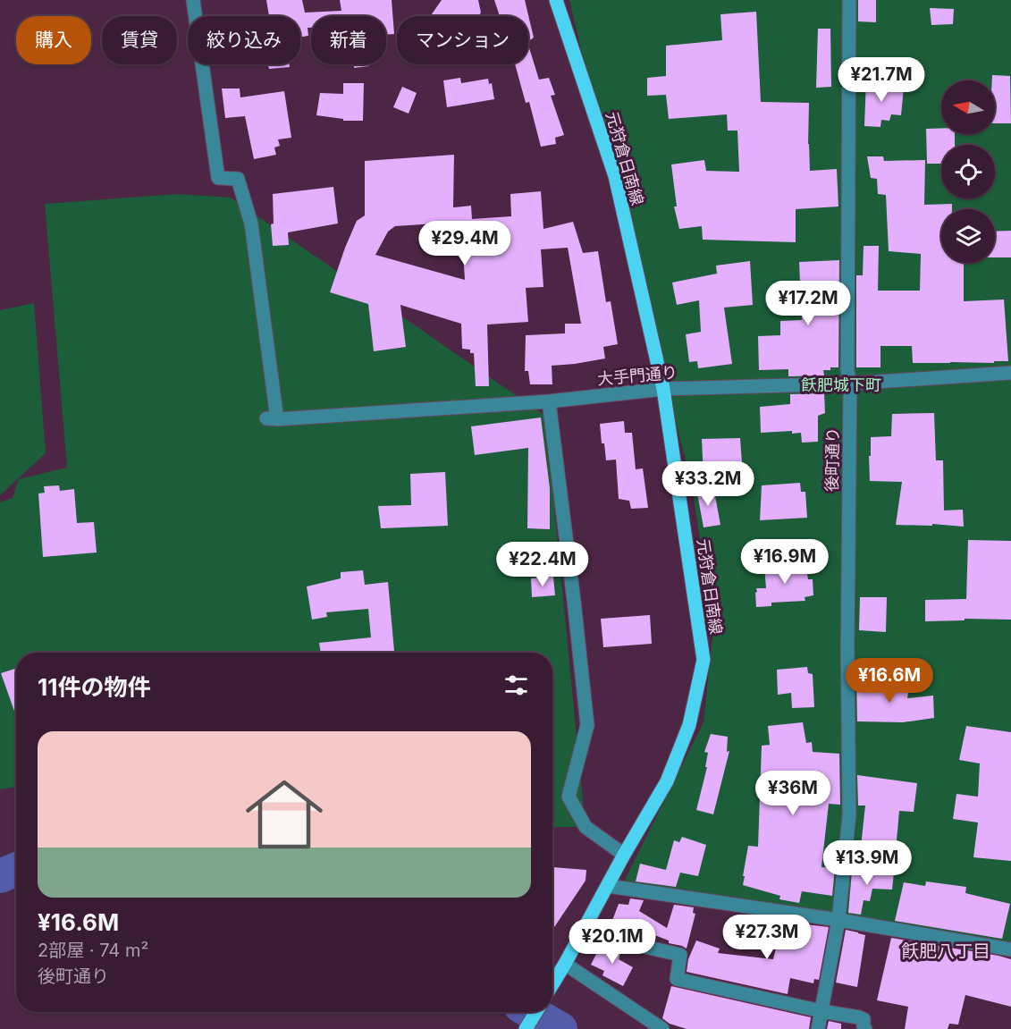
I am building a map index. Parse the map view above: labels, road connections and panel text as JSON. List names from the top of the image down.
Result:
{
  "streets": {
    "main road": ["元狩倉日南線"],
    "street": ["大手門通り", "後町通り"]
  },
  "crossings": [
    ["元狩倉日南線", "大手門通り"],
    ["大手門通り", "後町通り"]
  ],
  "districts": ["飫肥八丁目"],
  "parks": ["飫肥城下町"],
  "north": "left",
  "page": {
    "chip": [
      "購入",
      "賃貸",
      "絞り込み",
      "新着",
      "マンション"
    ],
    "price": [
      "¥21.7M",
      "¥29.4M",
      "¥17.2M",
      "¥33.2M",
      "¥16.9M",
      "¥22.4M",
      "¥16.6M",
      "¥36M",
      "¥13.9M",
      "¥27.3M",
      "¥20.1M"
    ],
    "heading": "11件の物件",
    "list": [
      {
        "name": "¥16.6M",
        "note": "2部屋 · 74 m² · 後町通り"
      }
    ]
  }
}
